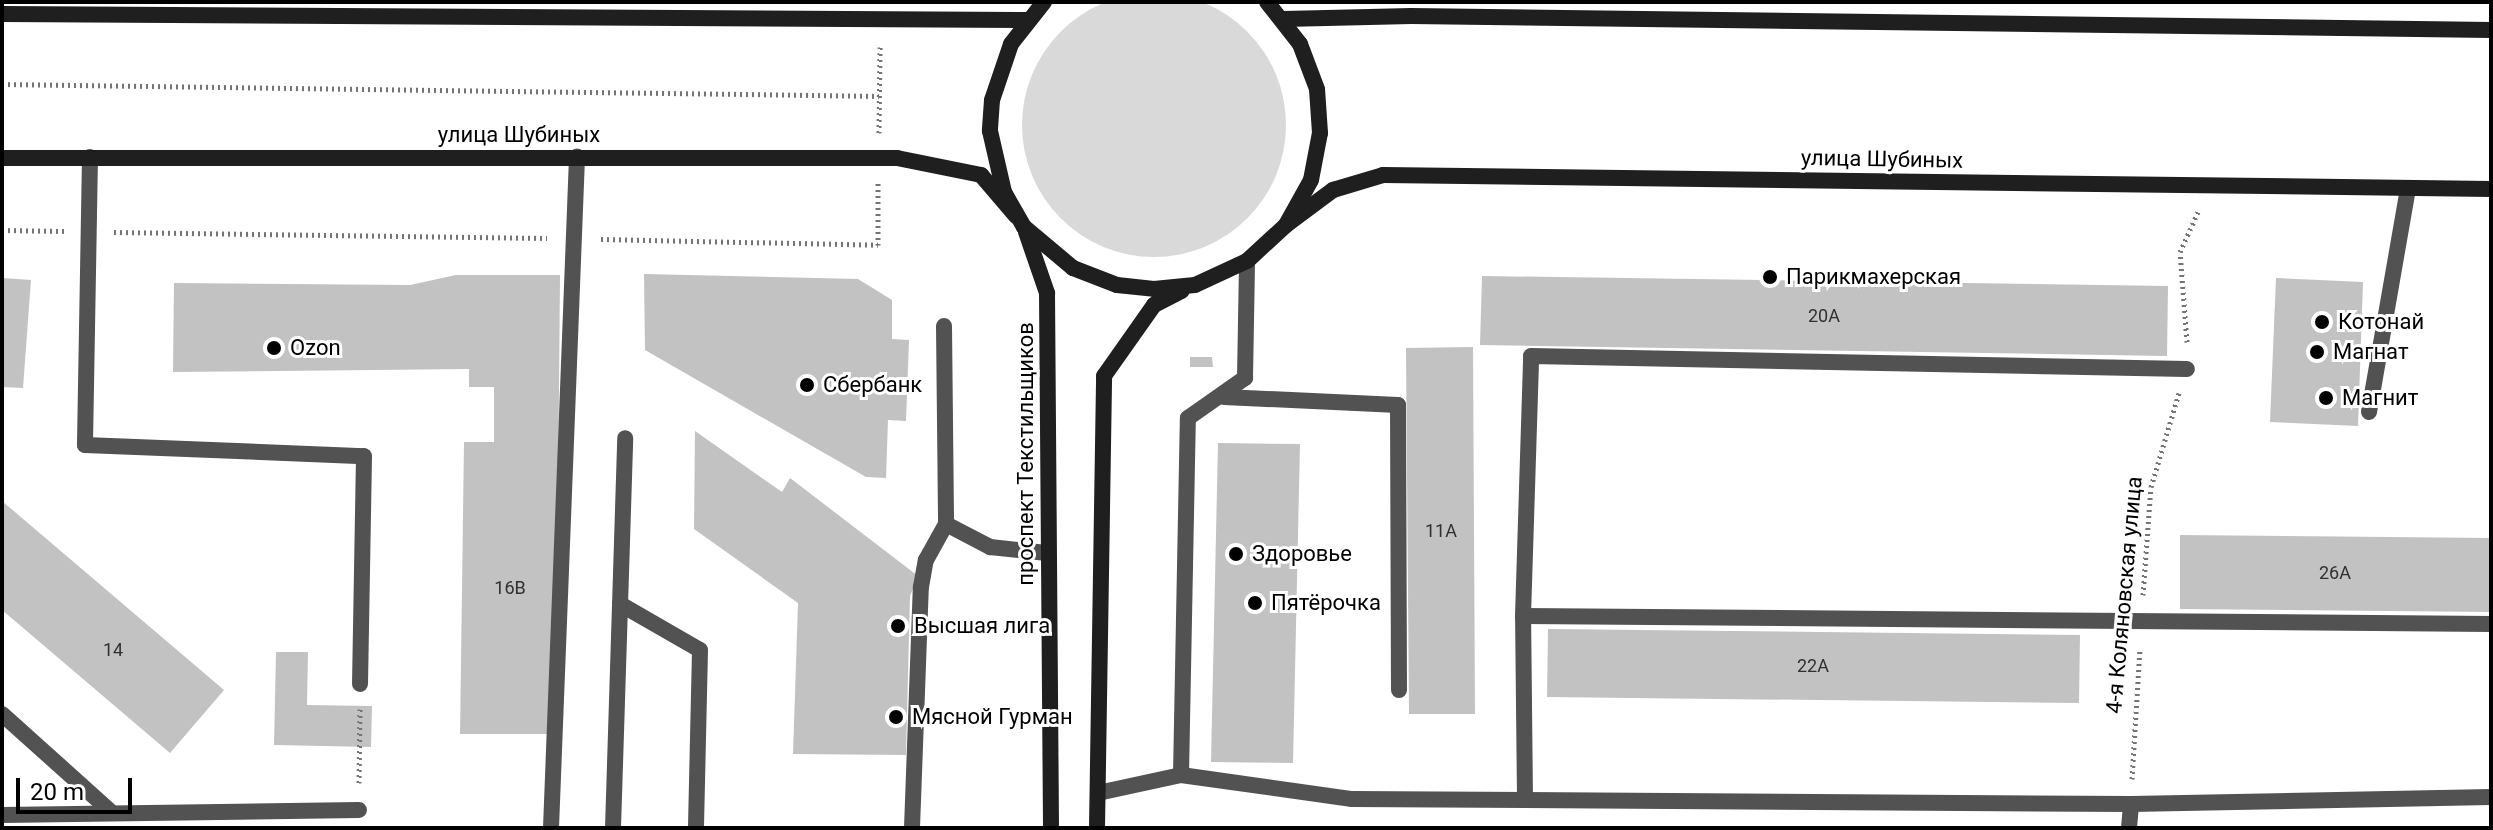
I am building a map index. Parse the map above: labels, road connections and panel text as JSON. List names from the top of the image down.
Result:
{
  "streets": {
    "main road": ["улица Шубиных", "проспект Текстильщиков"],
    "path": ["4-я Коляновская улица"]
  },
  "crossings": [
    ["улица Шубиных", "проспект Текстильщиков"],
    ["улица Шубиных", "4-я Коляновская улица"]
  ],
  "places": [
    "Парикмахерская",
    "Котонай",
    "Ozon",
    "Магнат",
    "Сбербанк",
    "Магнит",
    "Здоровье",
    "Пятёрочка",
    "Высшая лига",
    "Мясной Гурман"
  ],
  "house_numbers": [
    "20А",
    "11А",
    "26А",
    "16В",
    "14",
    "22А"
  ],
  "scale_bar": "20 m"
}
